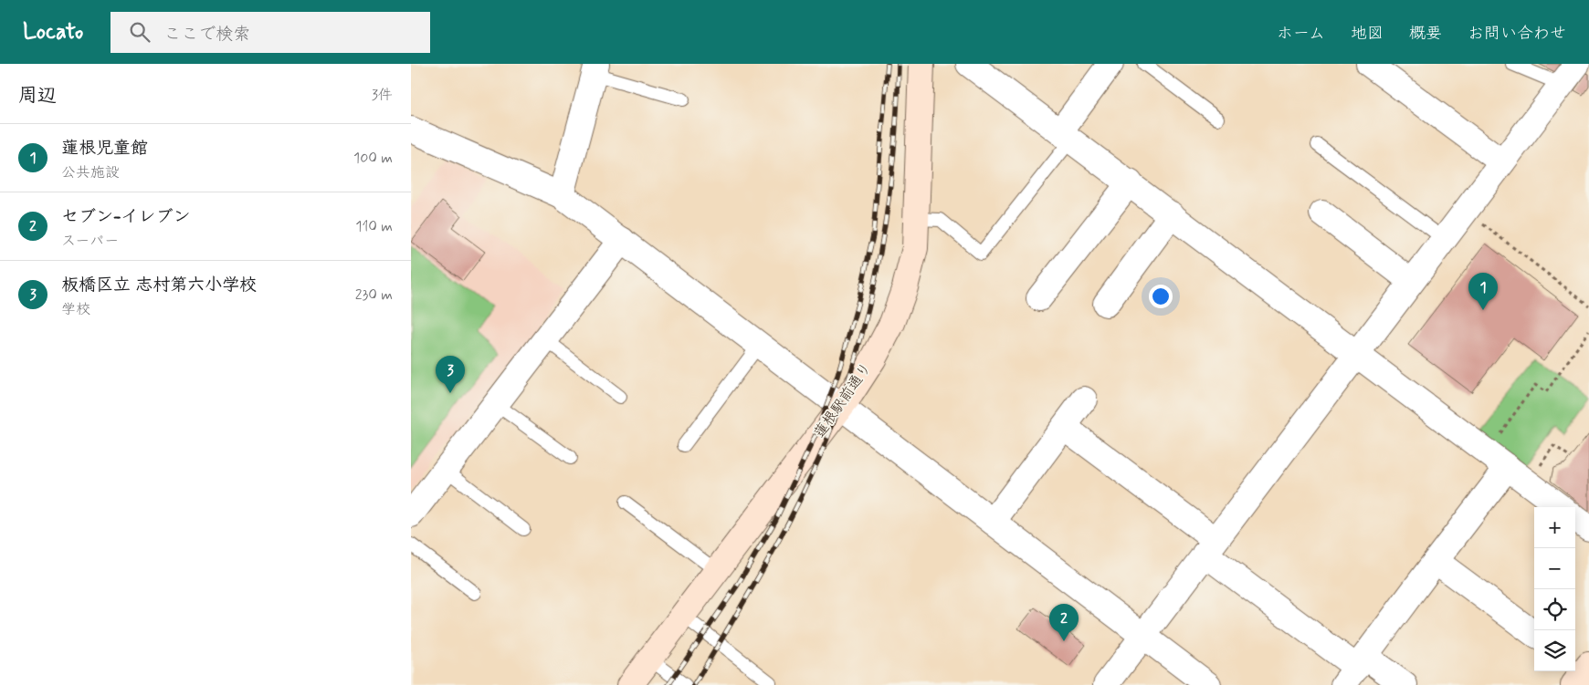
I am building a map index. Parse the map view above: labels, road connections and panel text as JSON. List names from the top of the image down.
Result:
{
  "streets": {
    "street": ["蓮根駅前通り"]
  },
  "page": {
    "header": "Locato",
    "search": "ここで検索",
    "nav": [
      "ホーム",
      "地図",
      "概要",
      "お問い合わせ"
    ],
    "heading": ["周辺", "3件"],
    "list": [
      {
        "mark": "1",
        "name": "蓮根児童館",
        "note": "公共施設",
        "value": "100 m"
      },
      {
        "mark": "2",
        "name": "セブン-イレブン",
        "note": "スーパー",
        "value": "110 m"
      },
      {
        "mark": "3",
        "name": "板橋区立 志村第六小学校",
        "note": "学校",
        "value": "230 m"
      }
    ],
    "pins": ["1", "3", "2"],
    "map_buttons": ["+", "−"]
  }
}
